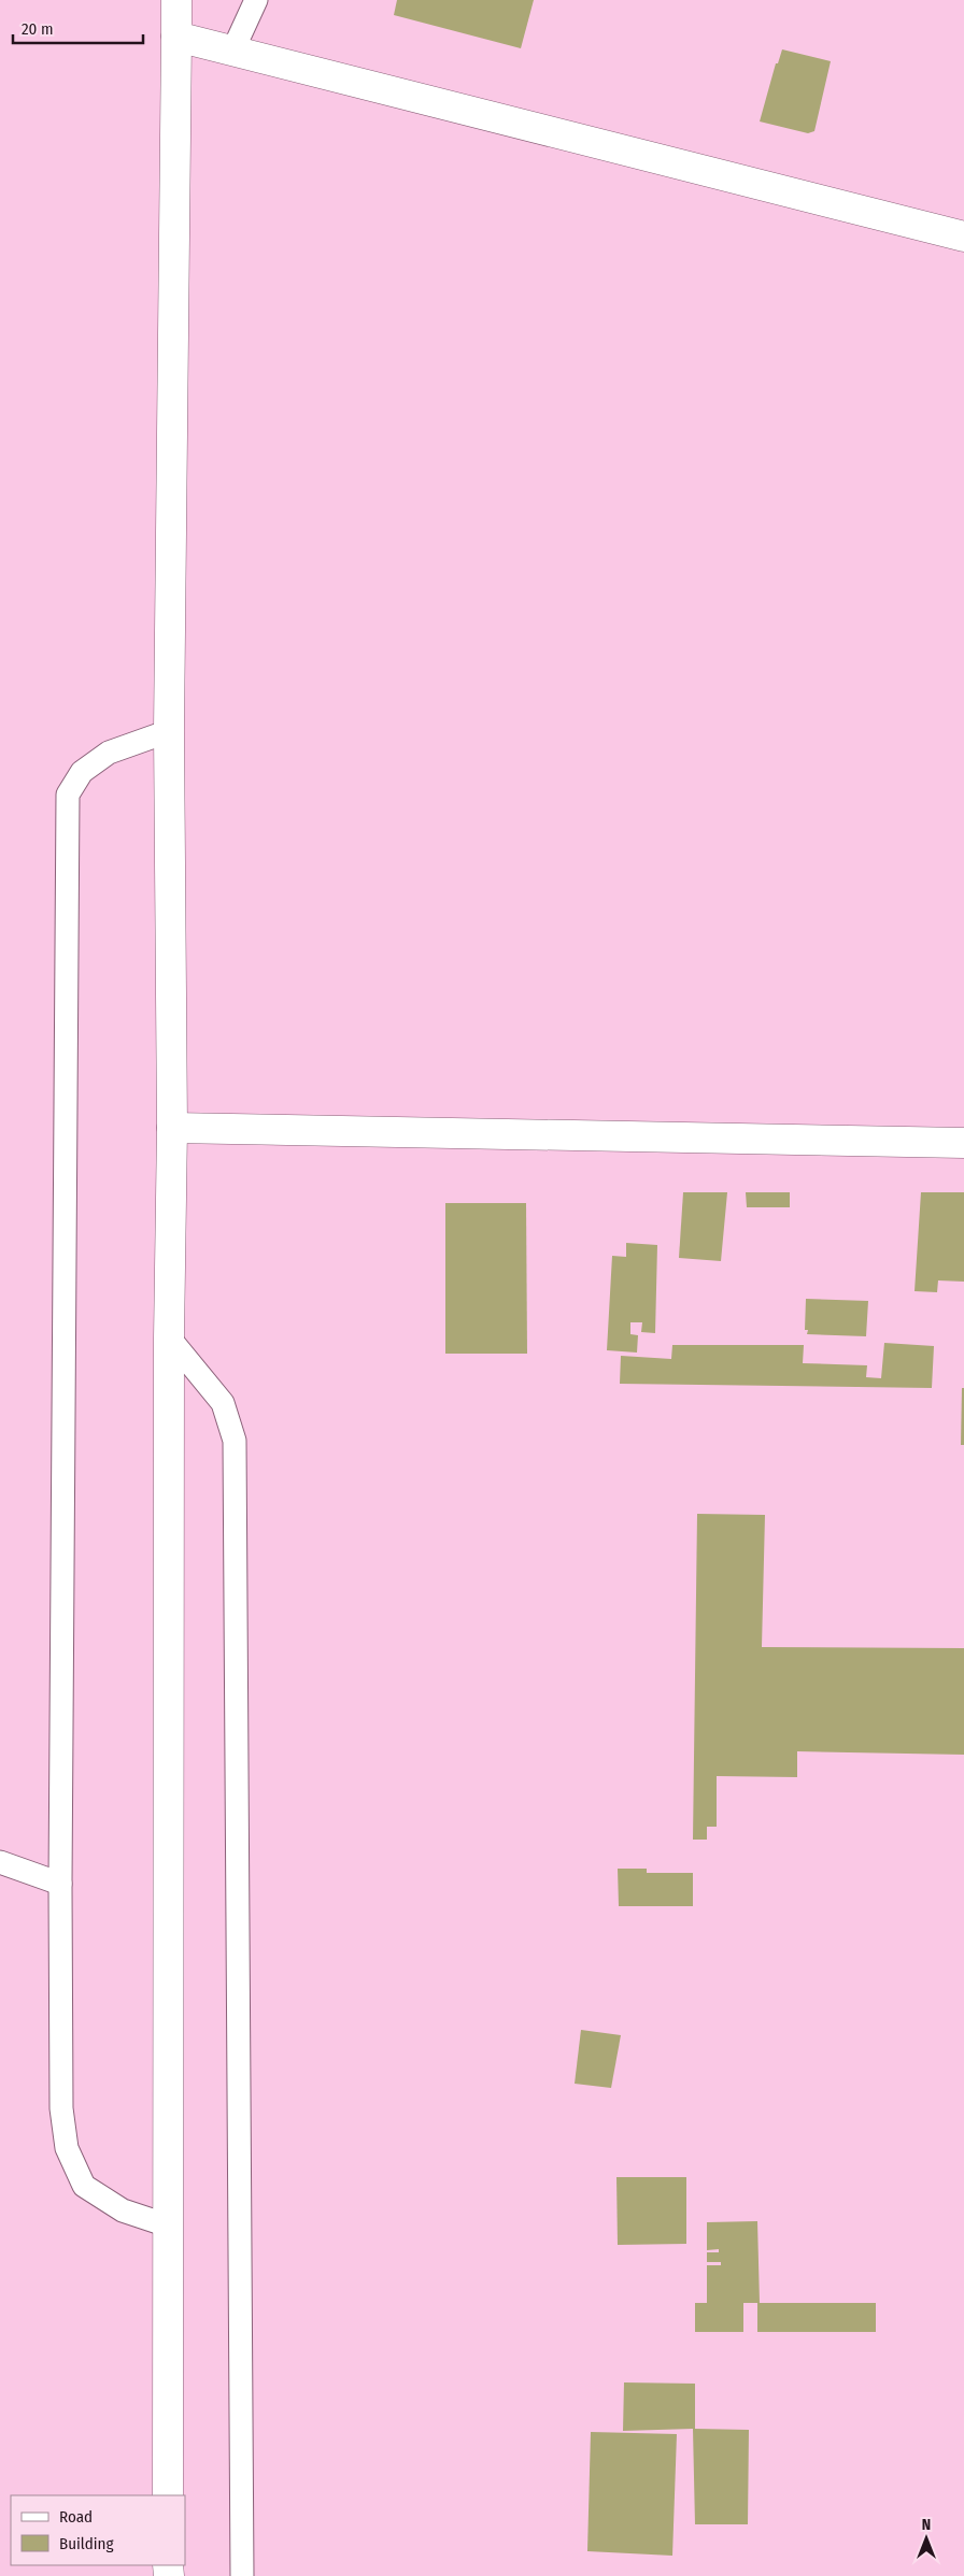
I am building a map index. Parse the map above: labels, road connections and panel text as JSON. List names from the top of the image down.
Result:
{
  "legend": ["Road", "Building"],
  "scale_bar": "20 m",
  "north": "top"
}
